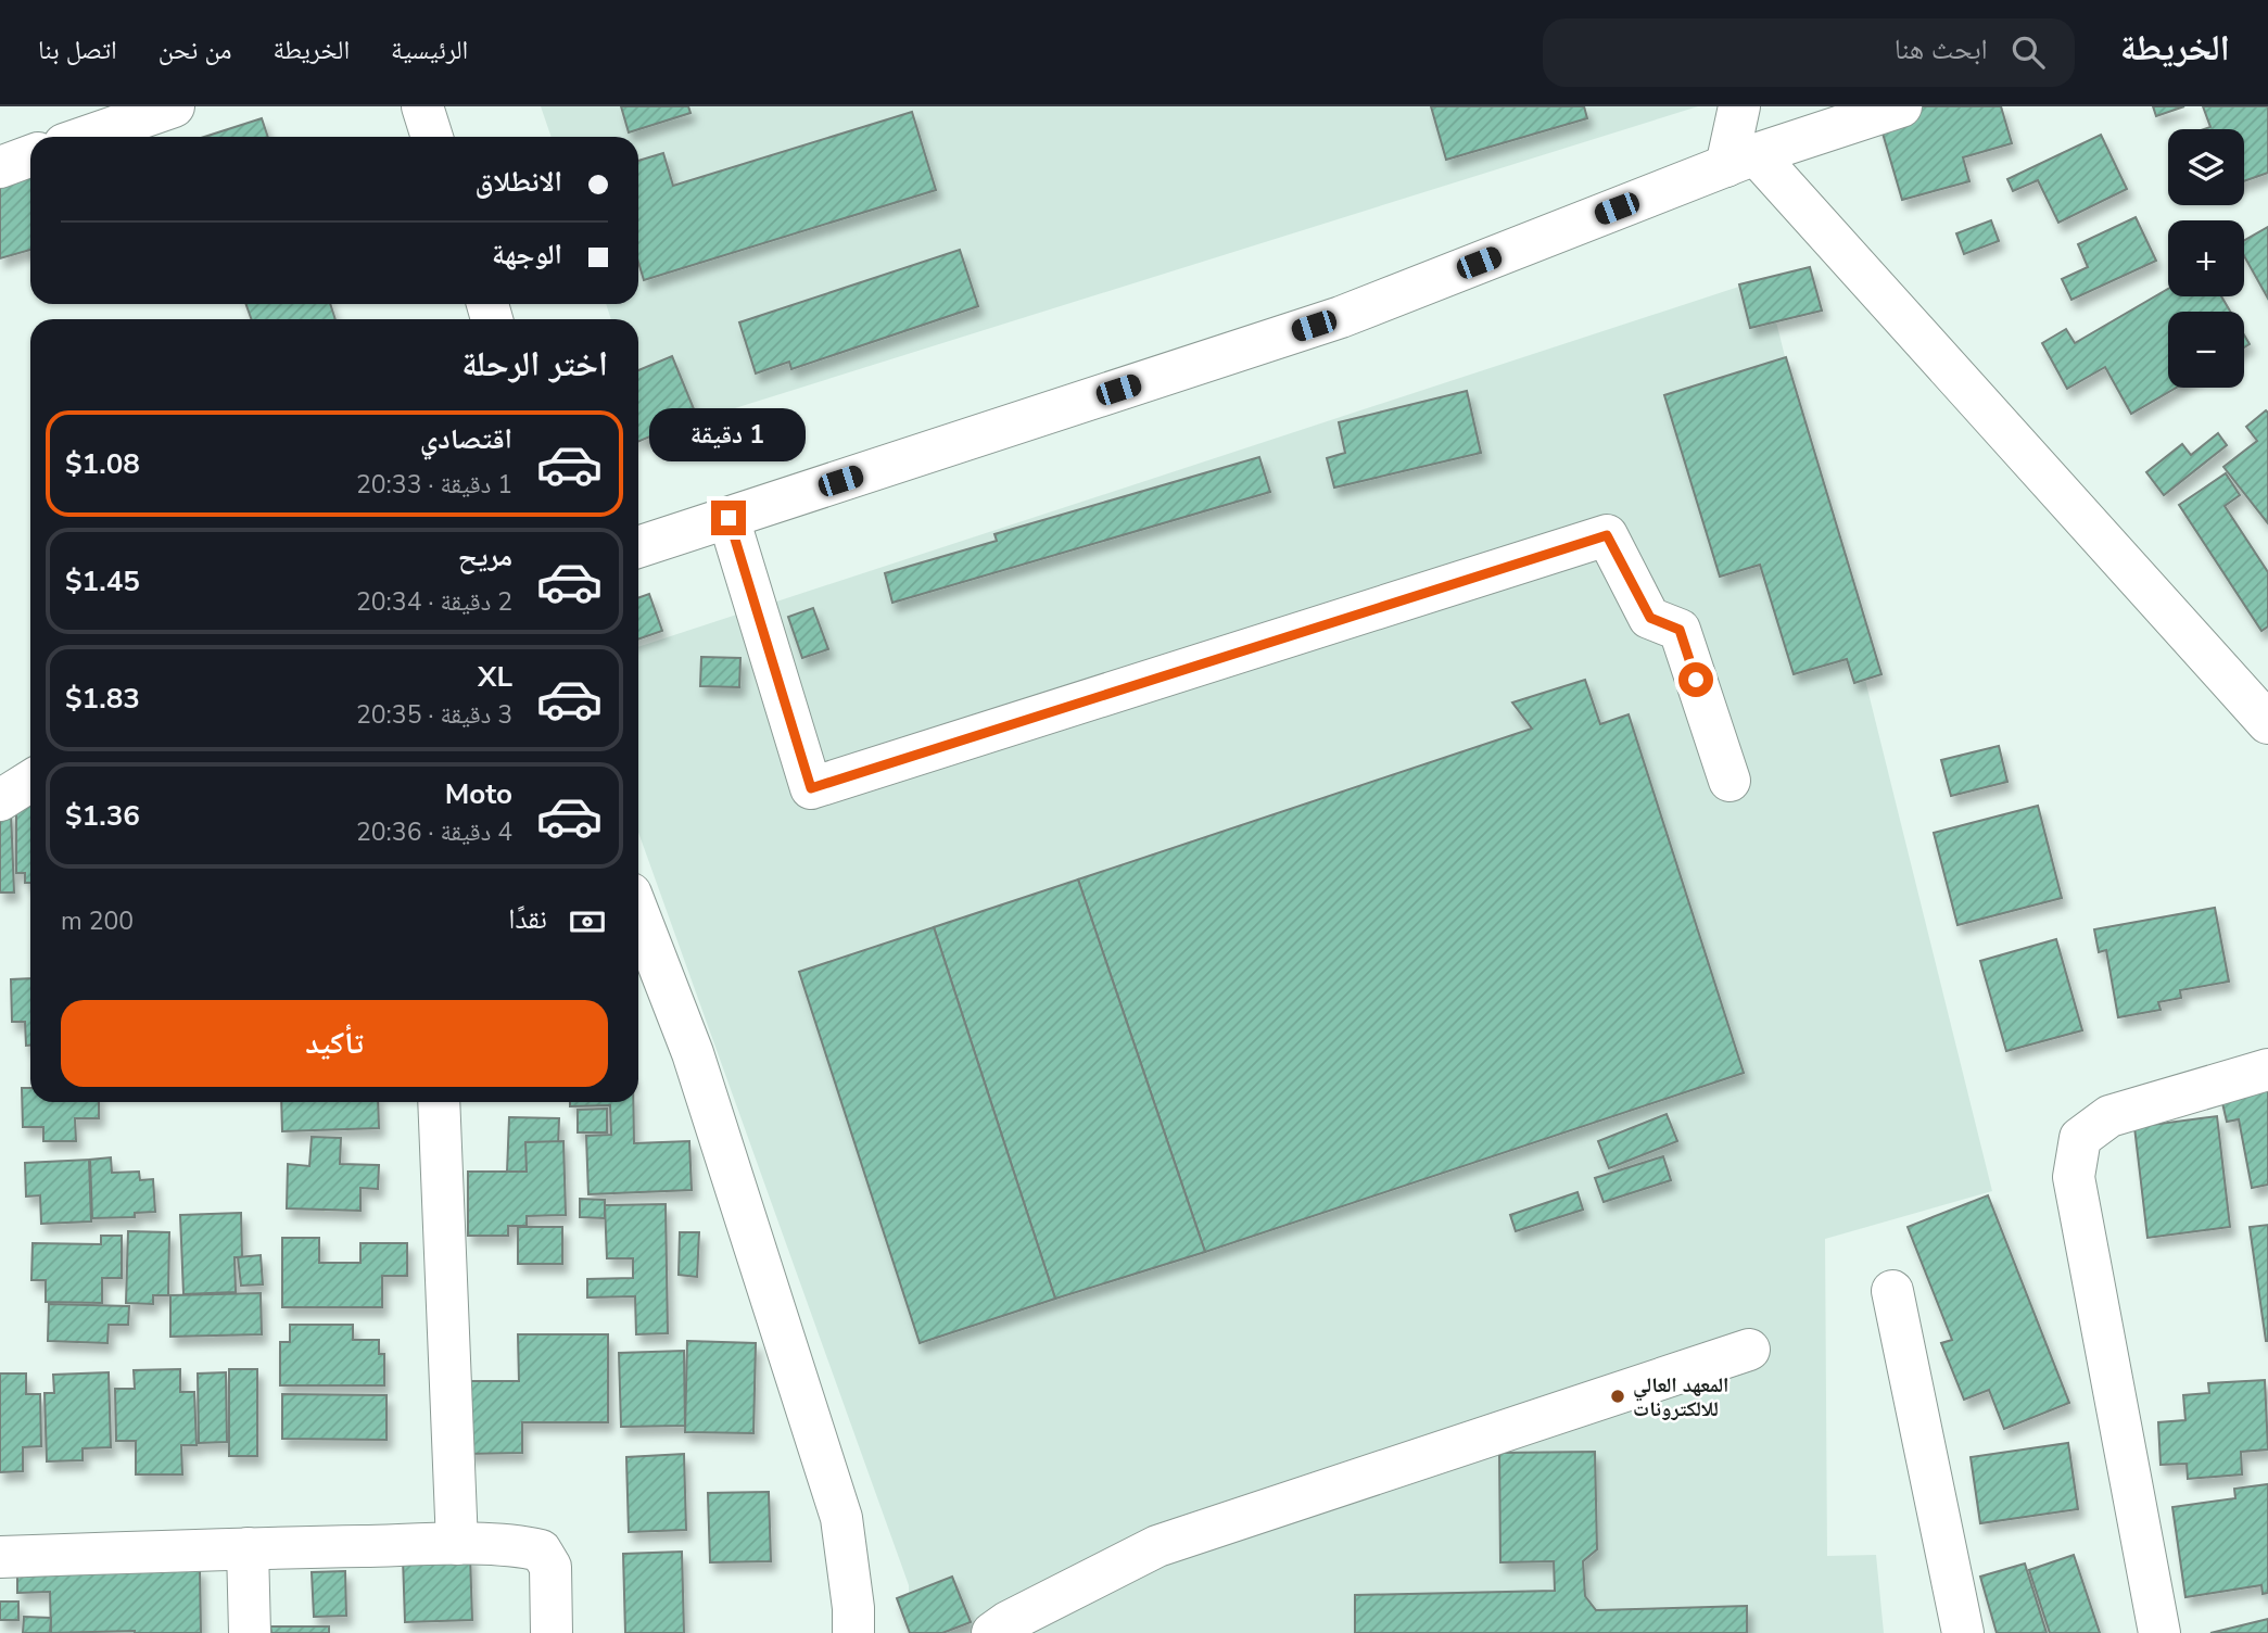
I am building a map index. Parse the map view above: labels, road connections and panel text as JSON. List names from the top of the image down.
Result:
{
  "places": ["المعهد العالي للالكترونات"],
  "page": {
    "header": "الخريطة",
    "search": "ابحث هنا",
    "nav": [
      "الرئيسية",
      "الخريطة",
      "من نحن",
      "اتصل بنا"
    ],
    "map_buttons": ["+", "−"],
    "banner": ["الانطلاق", "الوجهة"],
    "heading": "اختر الرحلة",
    "bubble": "1 دقيقة",
    "list": [
      {
        "name": "اقتصادي",
        "note": "1 دقيقة · 20:33",
        "value": "$1.08"
      },
      {
        "name": "مريح",
        "note": "2 دقيقة · 20:34",
        "value": "$1.45"
      },
      {
        "name": "XL",
        "note": "3 دقيقة · 20:35",
        "value": "$1.83"
      },
      {
        "name": "Moto",
        "note": "4 دقيقة · 20:36",
        "value": "$1.36"
      }
    ],
    "pay": ["نقدًا", "200 m"],
    "buttons": "تأكيد"
  }
}
